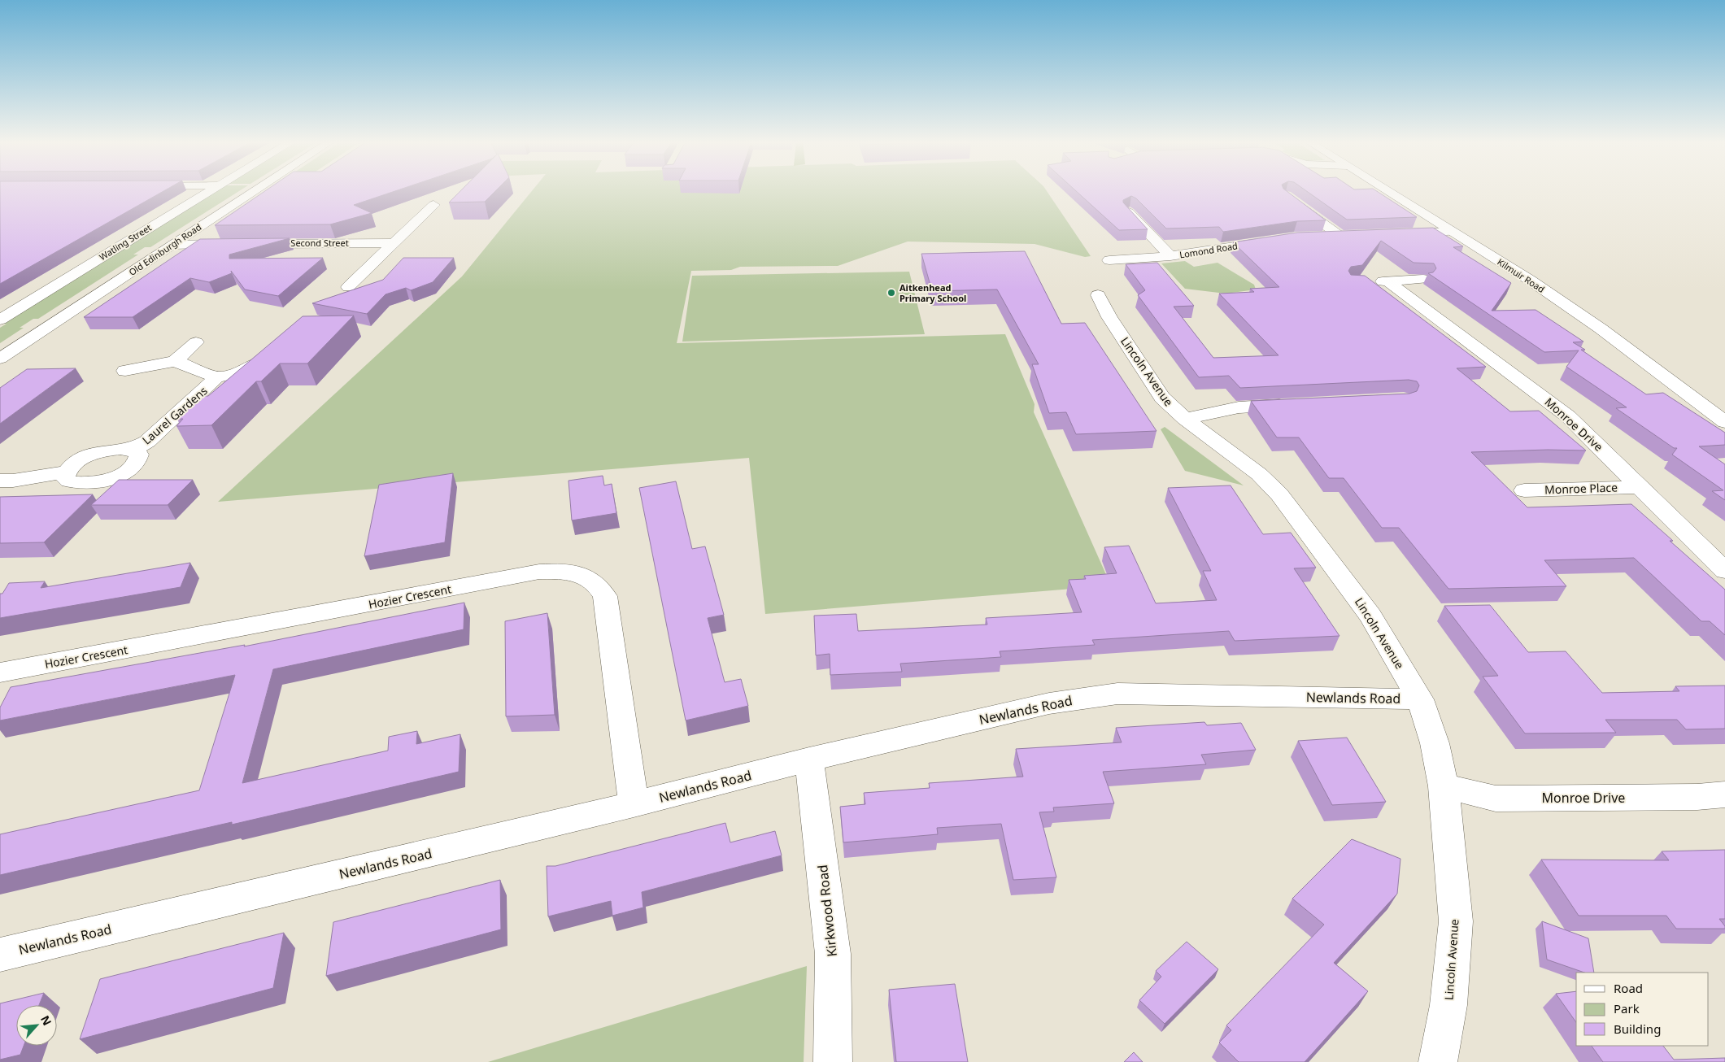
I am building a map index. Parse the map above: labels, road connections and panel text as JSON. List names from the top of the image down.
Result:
{
  "streets": {
    "street": [
      "Watling Street",
      "Second Street",
      "Old Edinburgh Road",
      "Lomond Road",
      "Kilmuir Road",
      "Lincoln Avenue",
      "Laurel Gardens",
      "Monroe Drive",
      "Monroe Place",
      "Hozier Crescent",
      "Newlands Road",
      "Kirkwood Road"
    ]
  },
  "crossings": [
    ["Second Street", "Old Edinburgh Road"],
    ["Lincoln Avenue", "Monroe Drive"],
    ["Lincoln Avenue", "Newlands Road"],
    ["Monroe Drive", "Monroe Place"],
    ["Hozier Crescent", "Newlands Road"],
    ["Newlands Road", "Kirkwood Road"]
  ],
  "places": ["Aitkenhead Primary School"],
  "legend": ["Road", "Park", "Building"],
  "north": "top right"
}
